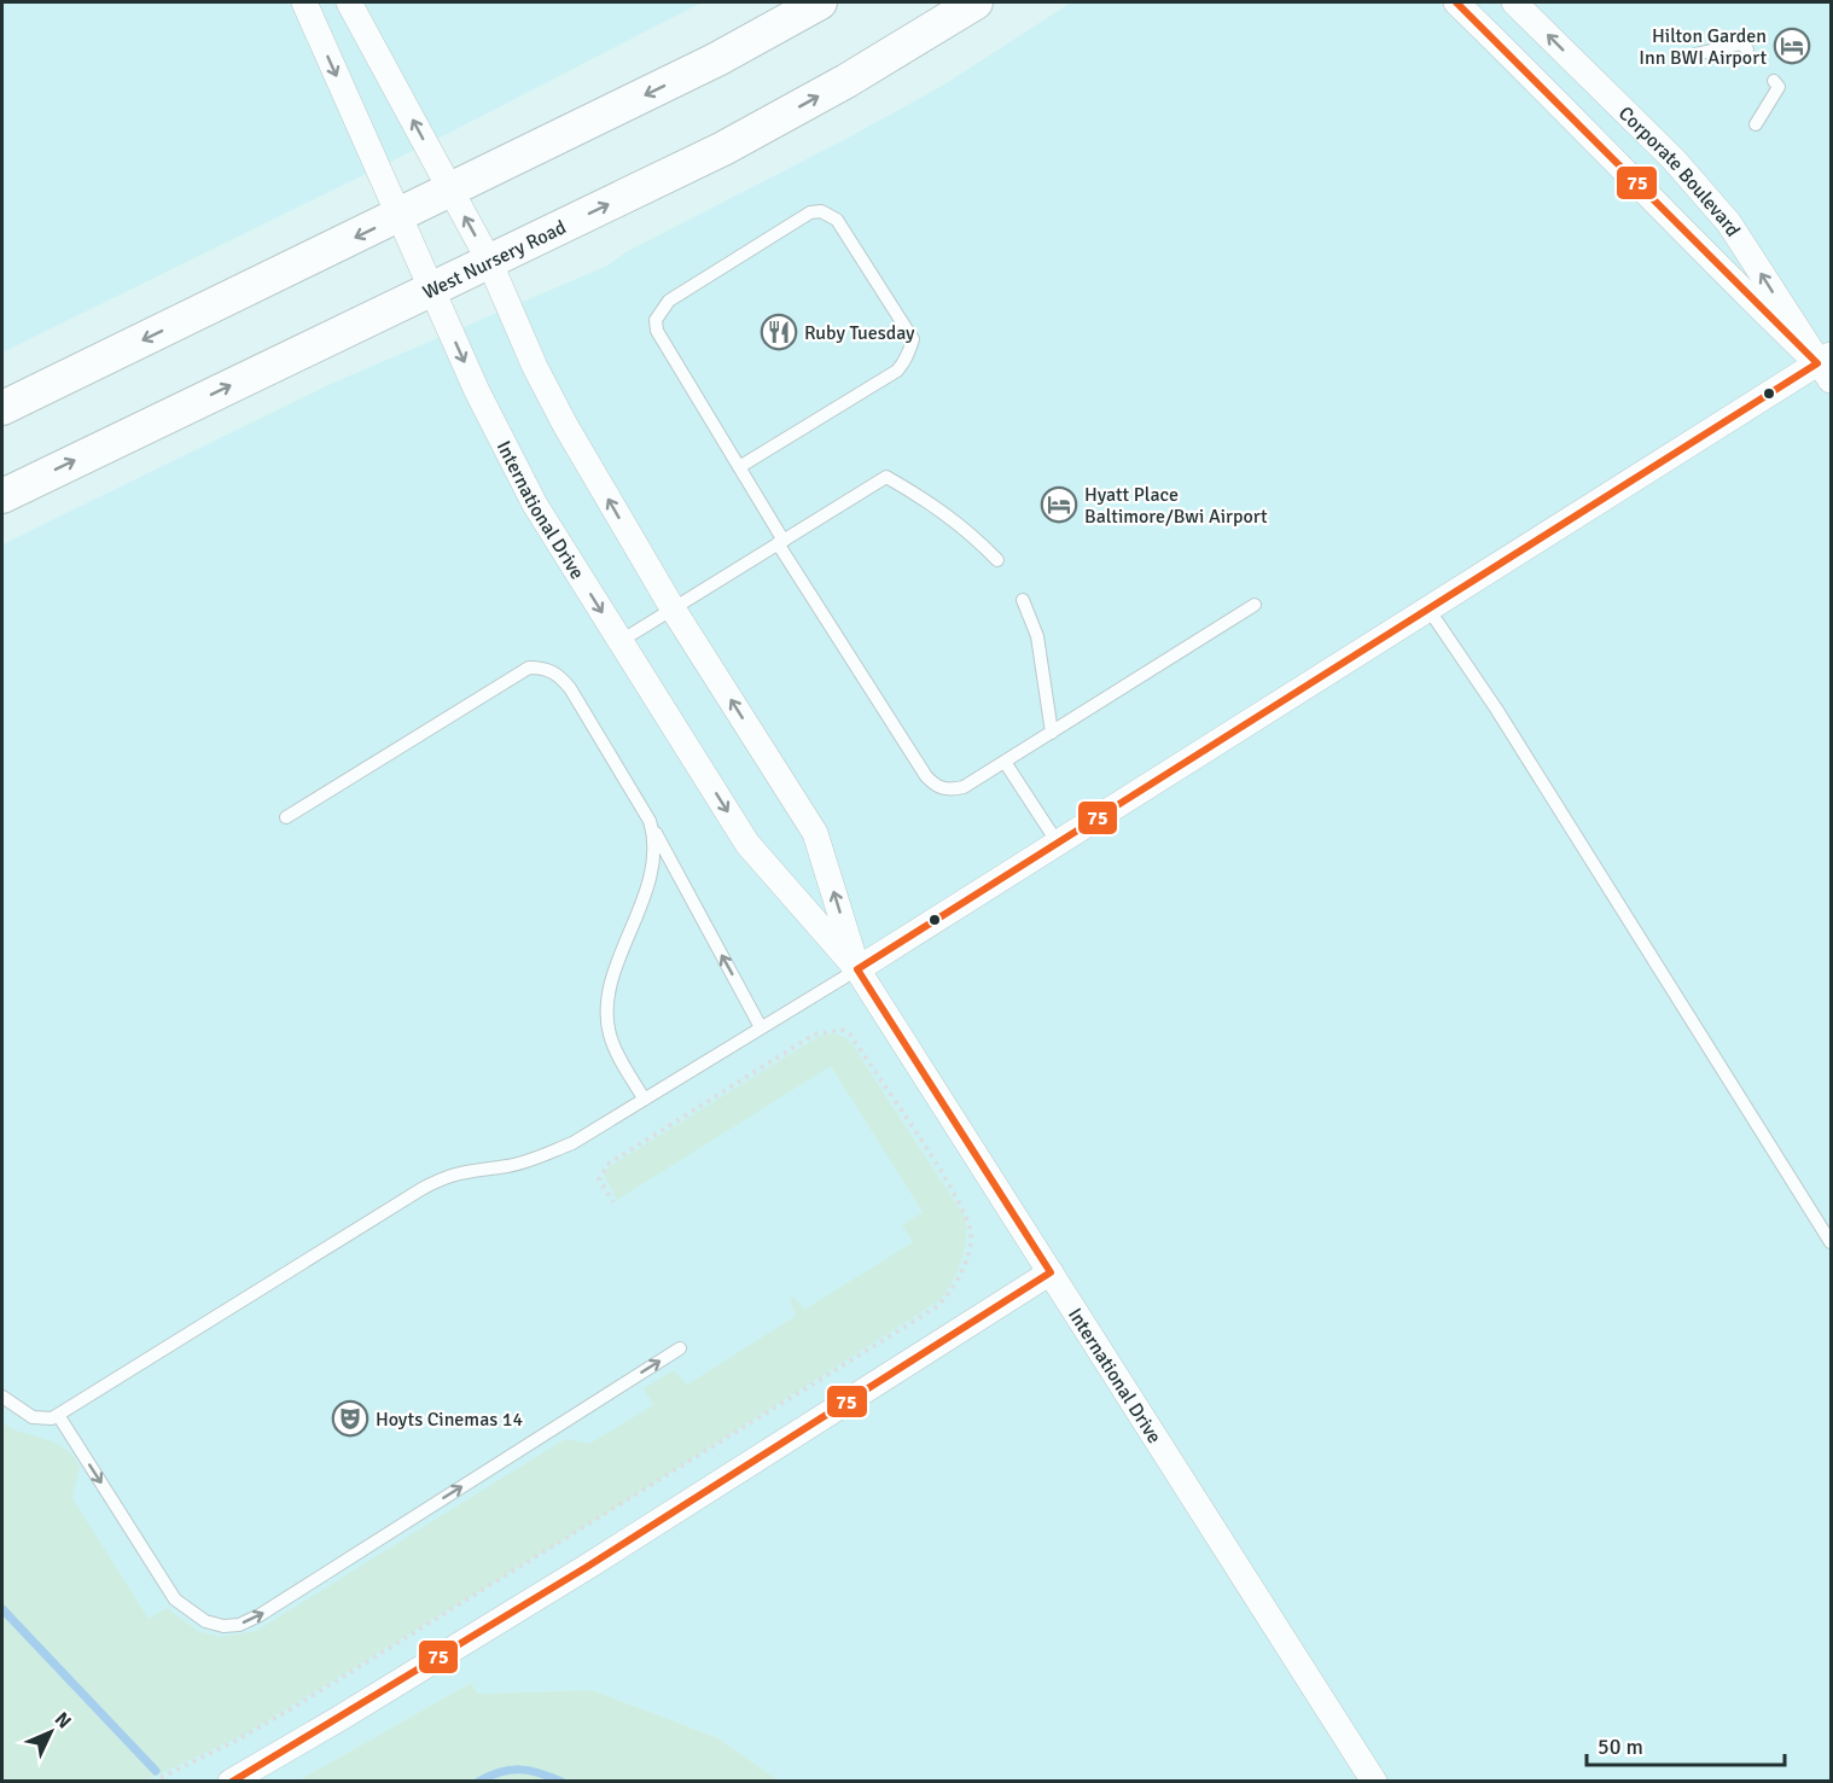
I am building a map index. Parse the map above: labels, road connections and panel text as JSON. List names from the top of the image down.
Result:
{
  "streets": {
    "main road": ["West Nursery Road"],
    "street": ["Corporate Boulevard", "International Drive"]
  },
  "crossings": [
    ["West Nursery Road", "International Drive"]
  ],
  "places": {
    "hotel": ["Hilton Garden Inn BWI Airport", "Hyatt Place Baltimore/Bwi Airport"],
    "restaurant": ["Ruby Tuesday"],
    "theatre": ["Hoyts Cinemas 14"]
  },
  "lines": ["transit line 75"],
  "scale_bar": "50 m",
  "north": "top right"
}
